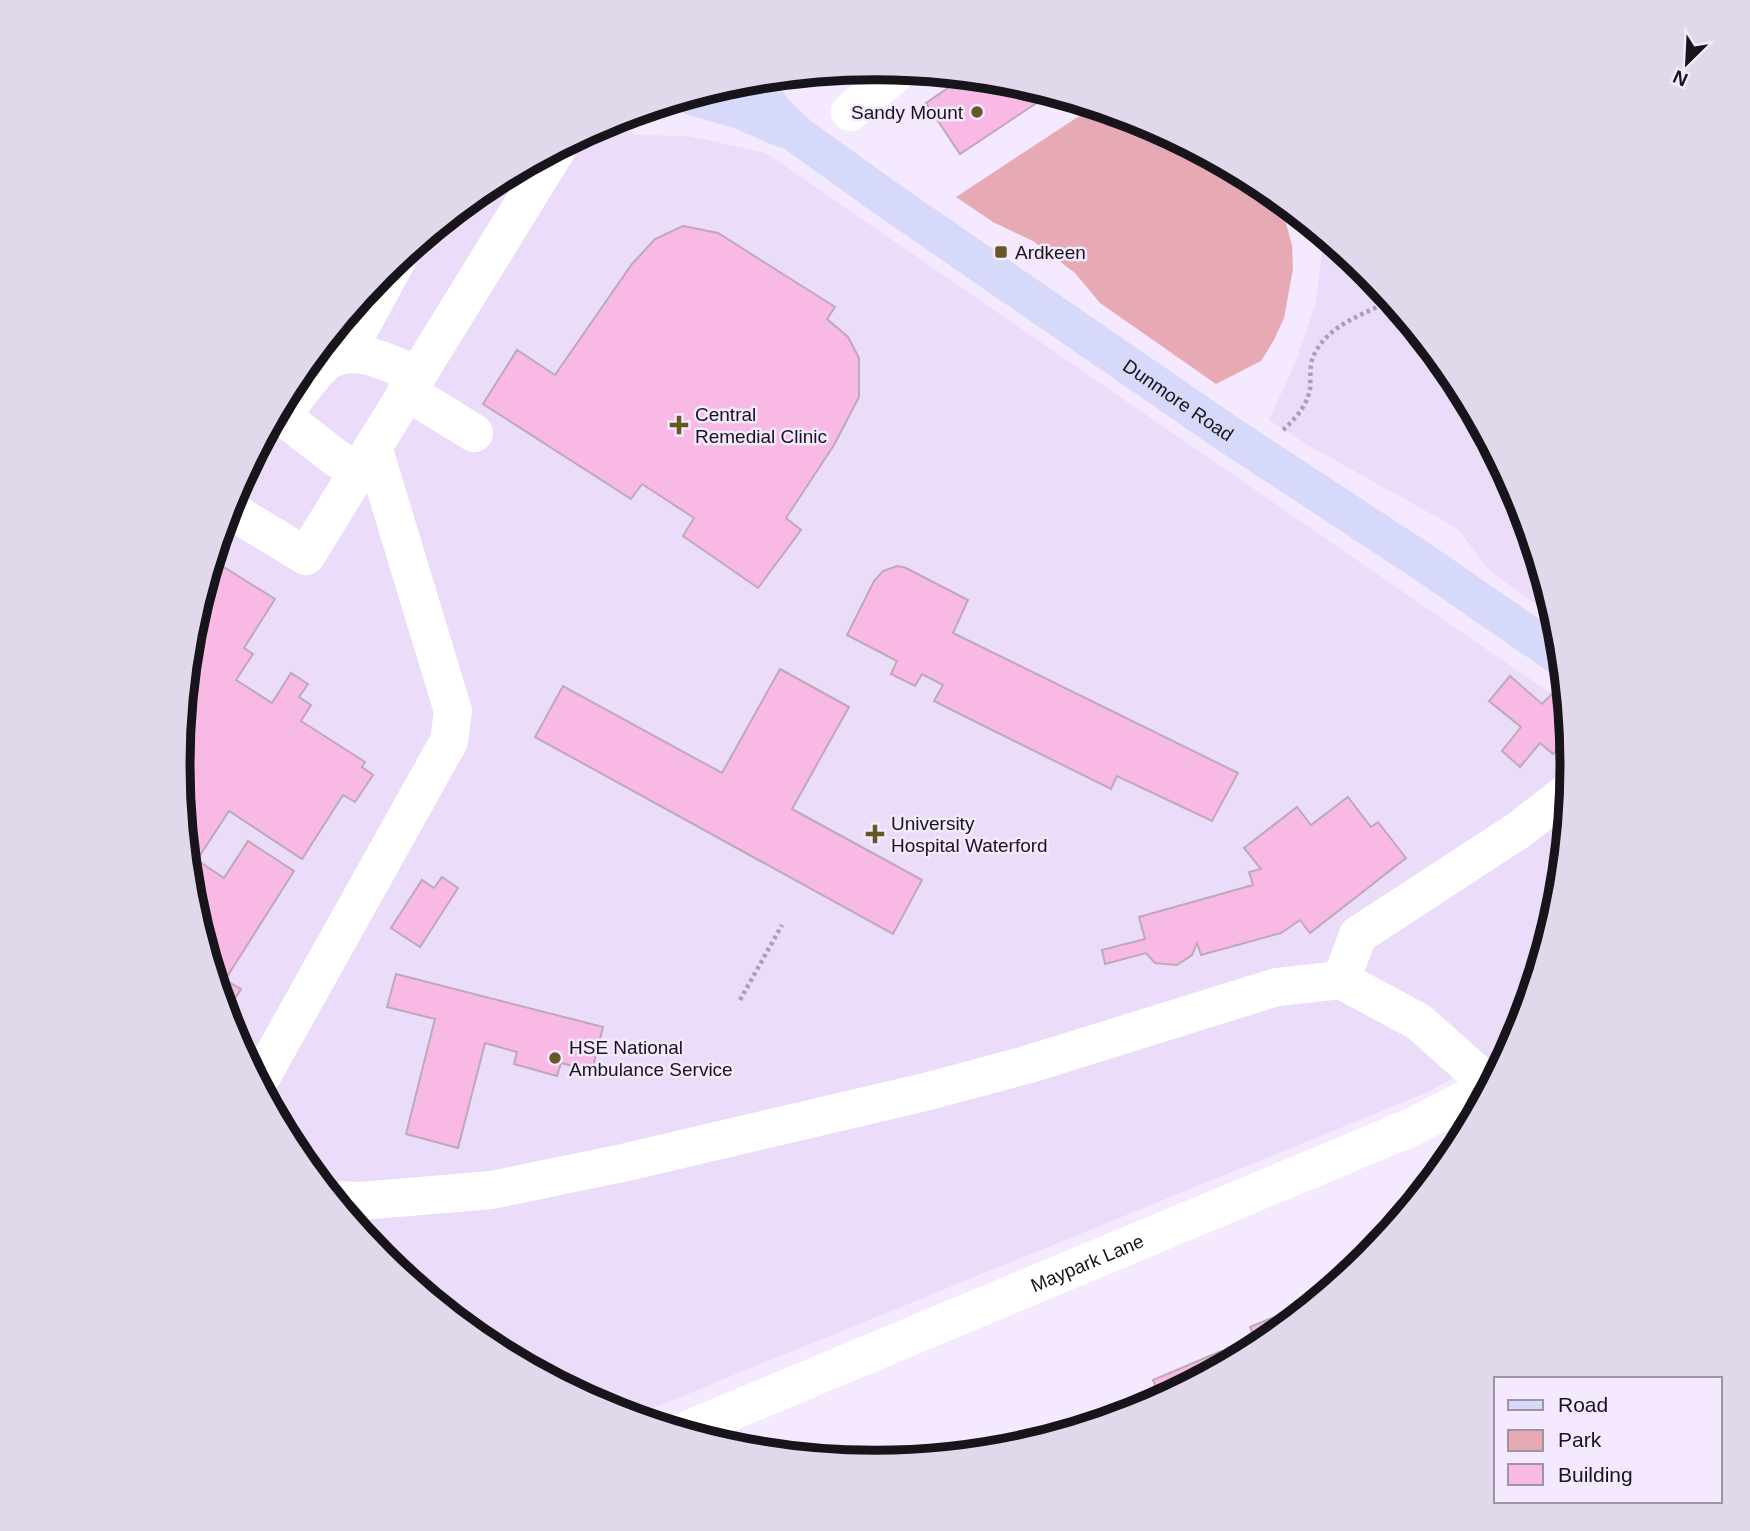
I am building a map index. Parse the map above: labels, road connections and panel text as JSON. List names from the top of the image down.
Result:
{
  "streets": {
    "main road": ["Dunmore Road"],
    "street": ["Maypark Lane"]
  },
  "places": {
    "other": ["Sandy Mount", "HSE National Ambulance Service"],
    "transit": ["Ardkeen"],
    "health": ["Central Remedial Clinic", "University Hospital Waterford"]
  },
  "legend": ["Road", "Park", "Building"],
  "north": "bottom left"
}
